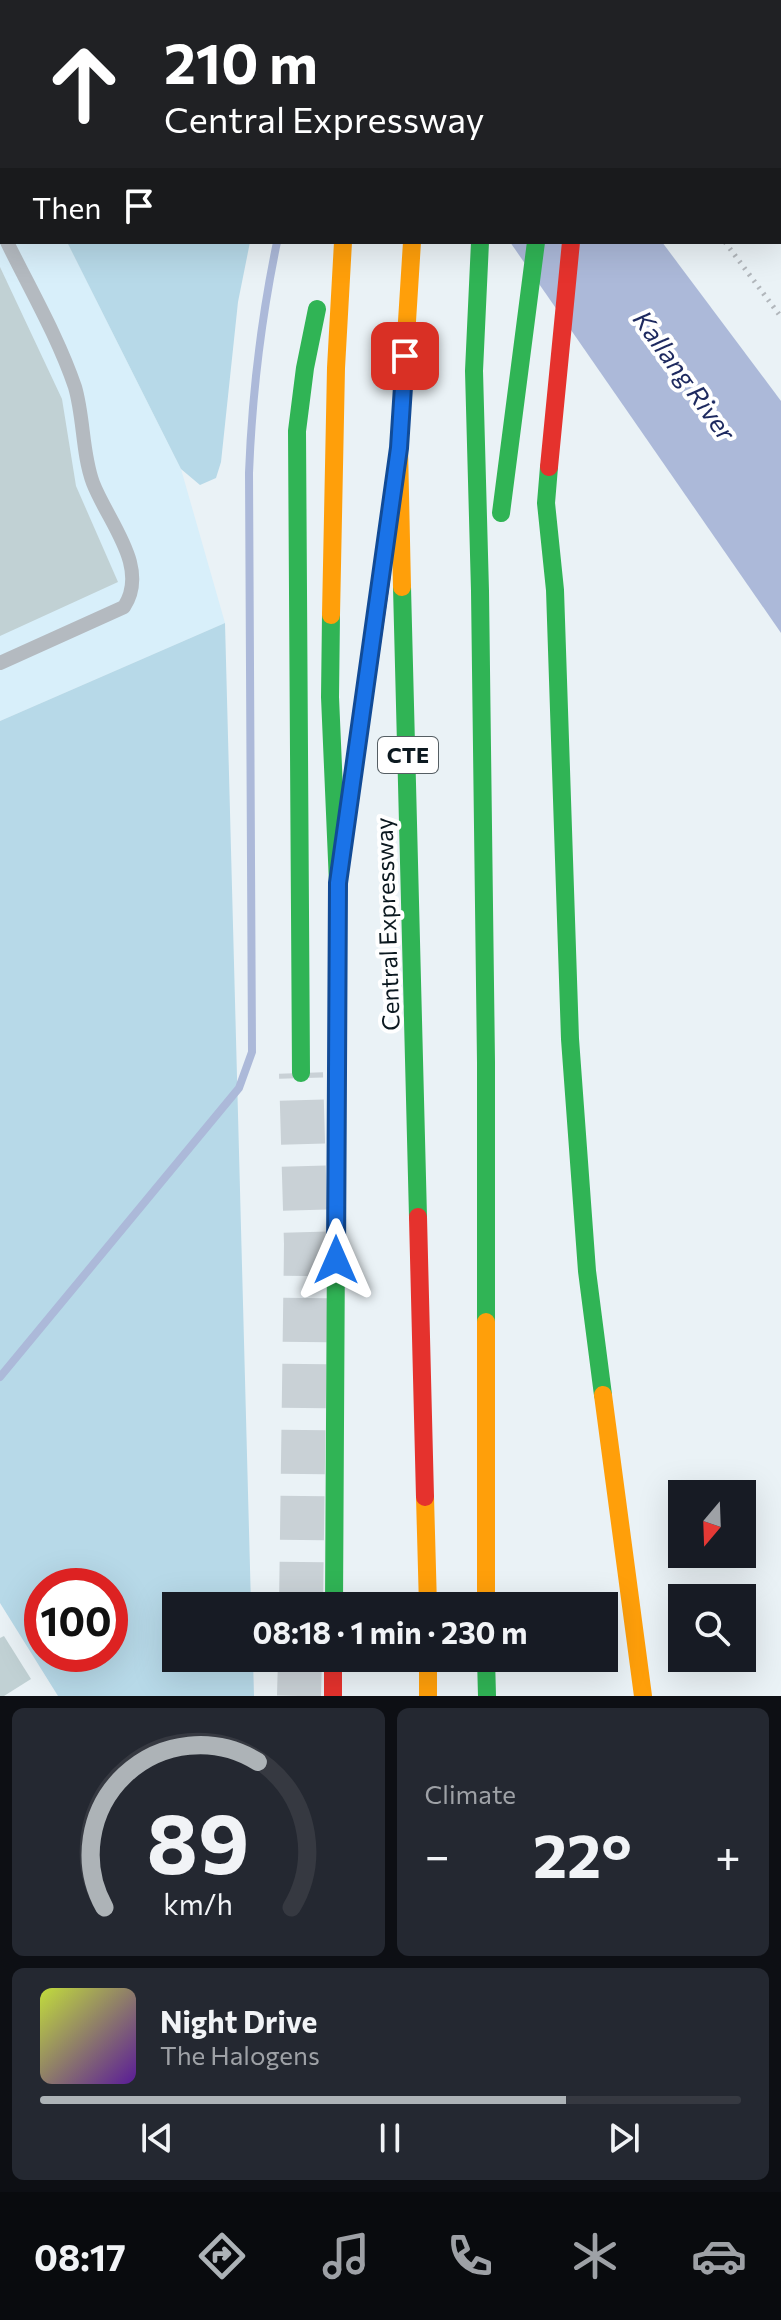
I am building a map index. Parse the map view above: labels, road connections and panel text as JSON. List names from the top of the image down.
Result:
{
  "streets": {
    "highway": ["CTE", "Central Expressway"]
  },
  "water": ["Kallang River"],
  "north": "bottom",
  "page": {
    "turn": ["210 m", "Central Expressway"],
    "then": "Then",
    "limit": "100",
    "trip": "08:18 · 1 min · 230 m",
    "tile": "Climate",
    "heat": ["−", "22°", "+"],
    "song": ["Night Drive", "The Halogens"],
    "tabs": "08:17",
    "gauge": ["89", "km/h"]
  }
}
